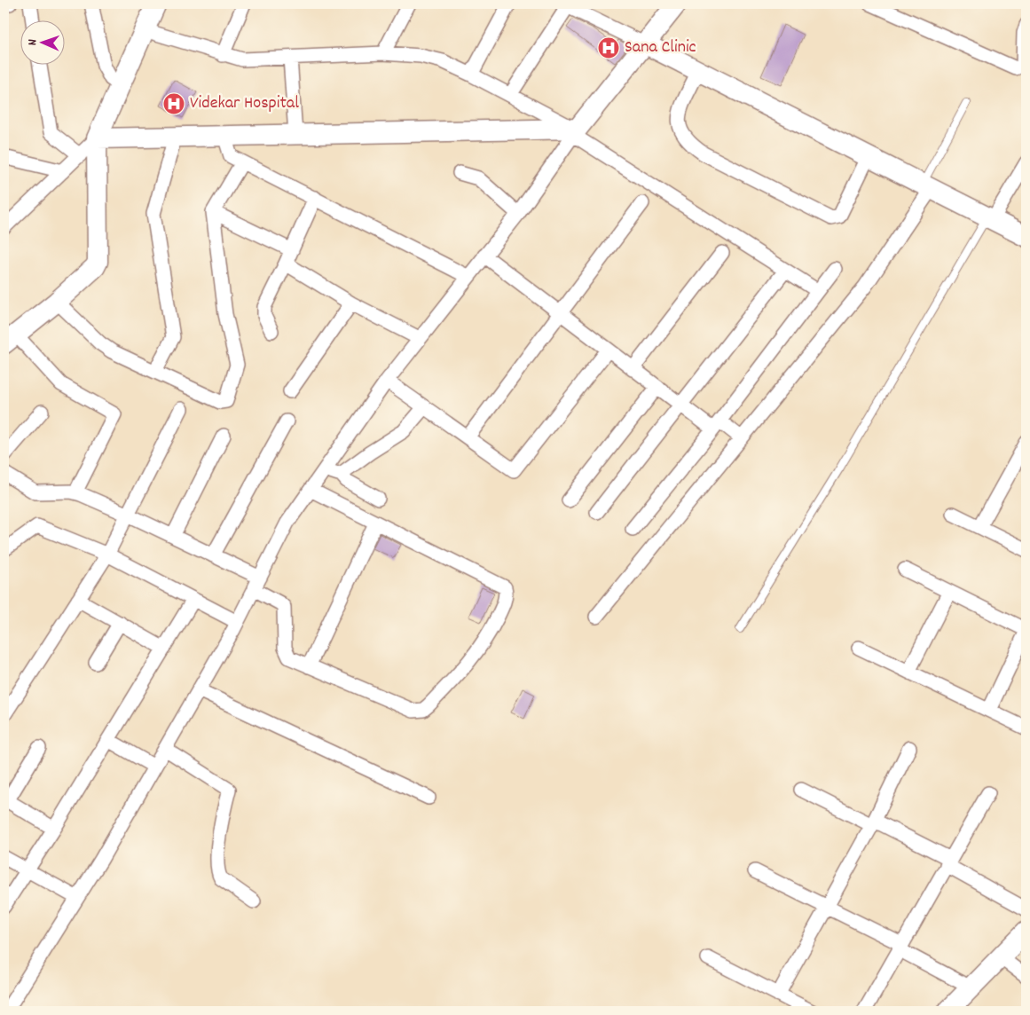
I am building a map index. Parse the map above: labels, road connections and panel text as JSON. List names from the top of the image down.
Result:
{
  "places": {
    "hospital": ["Sana Clinic", "Videkar Hospital"]
  },
  "north": "left"
}
